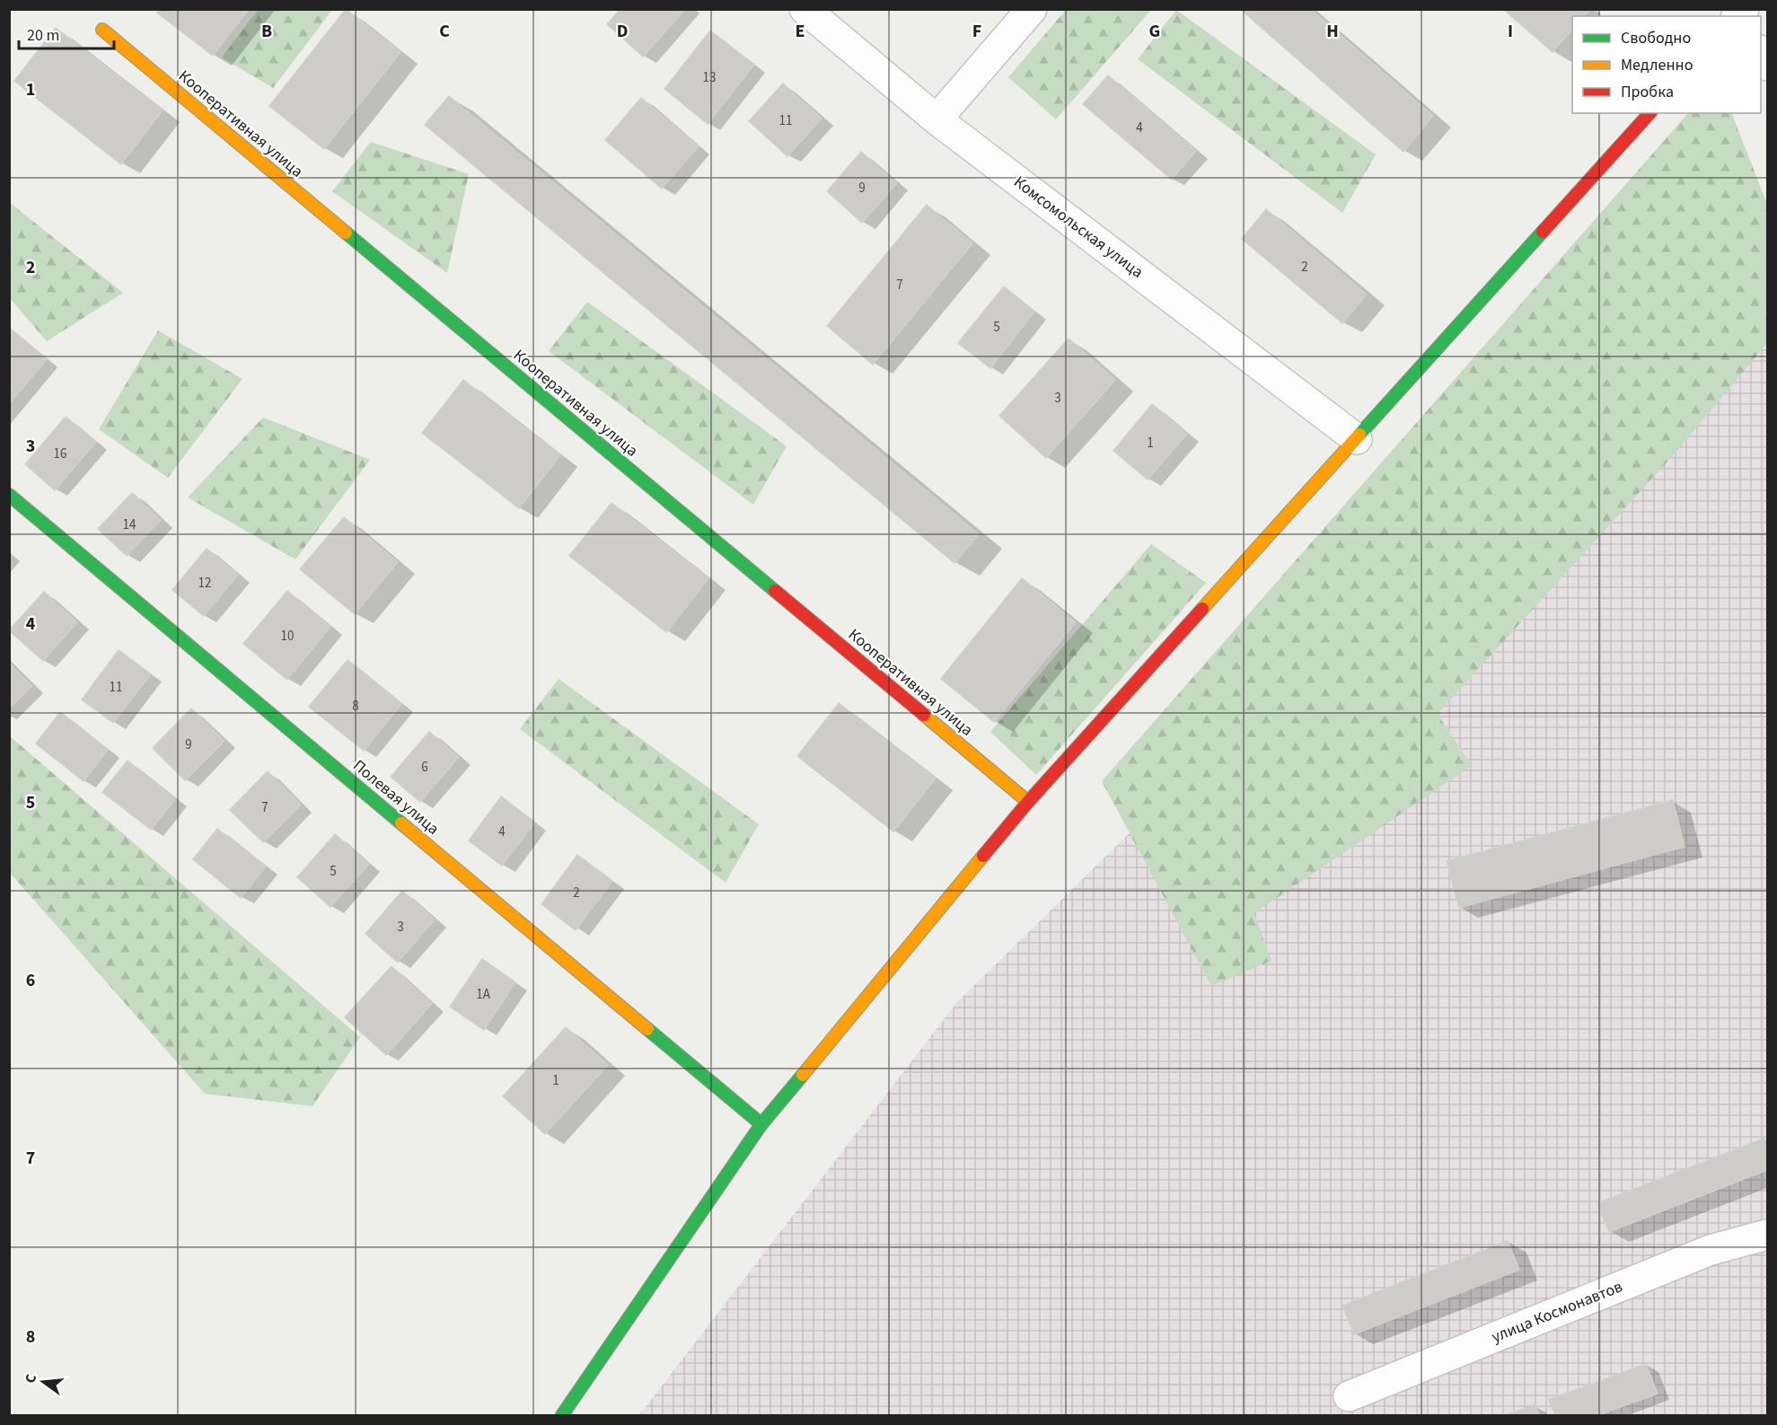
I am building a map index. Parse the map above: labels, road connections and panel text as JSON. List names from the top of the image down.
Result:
{
  "streets": {
    "street": [
      "Кооперативная улица",
      "Комсомольская улица",
      "Полевая улица",
      "улица Космонавтов"
    ]
  },
  "house_numbers": [
    "13",
    "11",
    "4",
    "9",
    "2",
    "7",
    "5",
    "3",
    "1",
    "16",
    "14",
    "12",
    "10",
    "11",
    "8",
    "9",
    "6",
    "7",
    "4",
    "5",
    "2",
    "3",
    "1А",
    "1"
  ],
  "legend": ["Свободно", "Медленно", "Пробка"],
  "scale_bar": "20 m",
  "north": "left",
  "grid": {
    "columns": [
      "B",
      "C",
      "D",
      "E",
      "F",
      "G",
      "H",
      "I"
    ],
    "rows": [
      "1",
      "2",
      "3",
      "4",
      "5",
      "6",
      "7",
      "8"
    ]
  }
}
